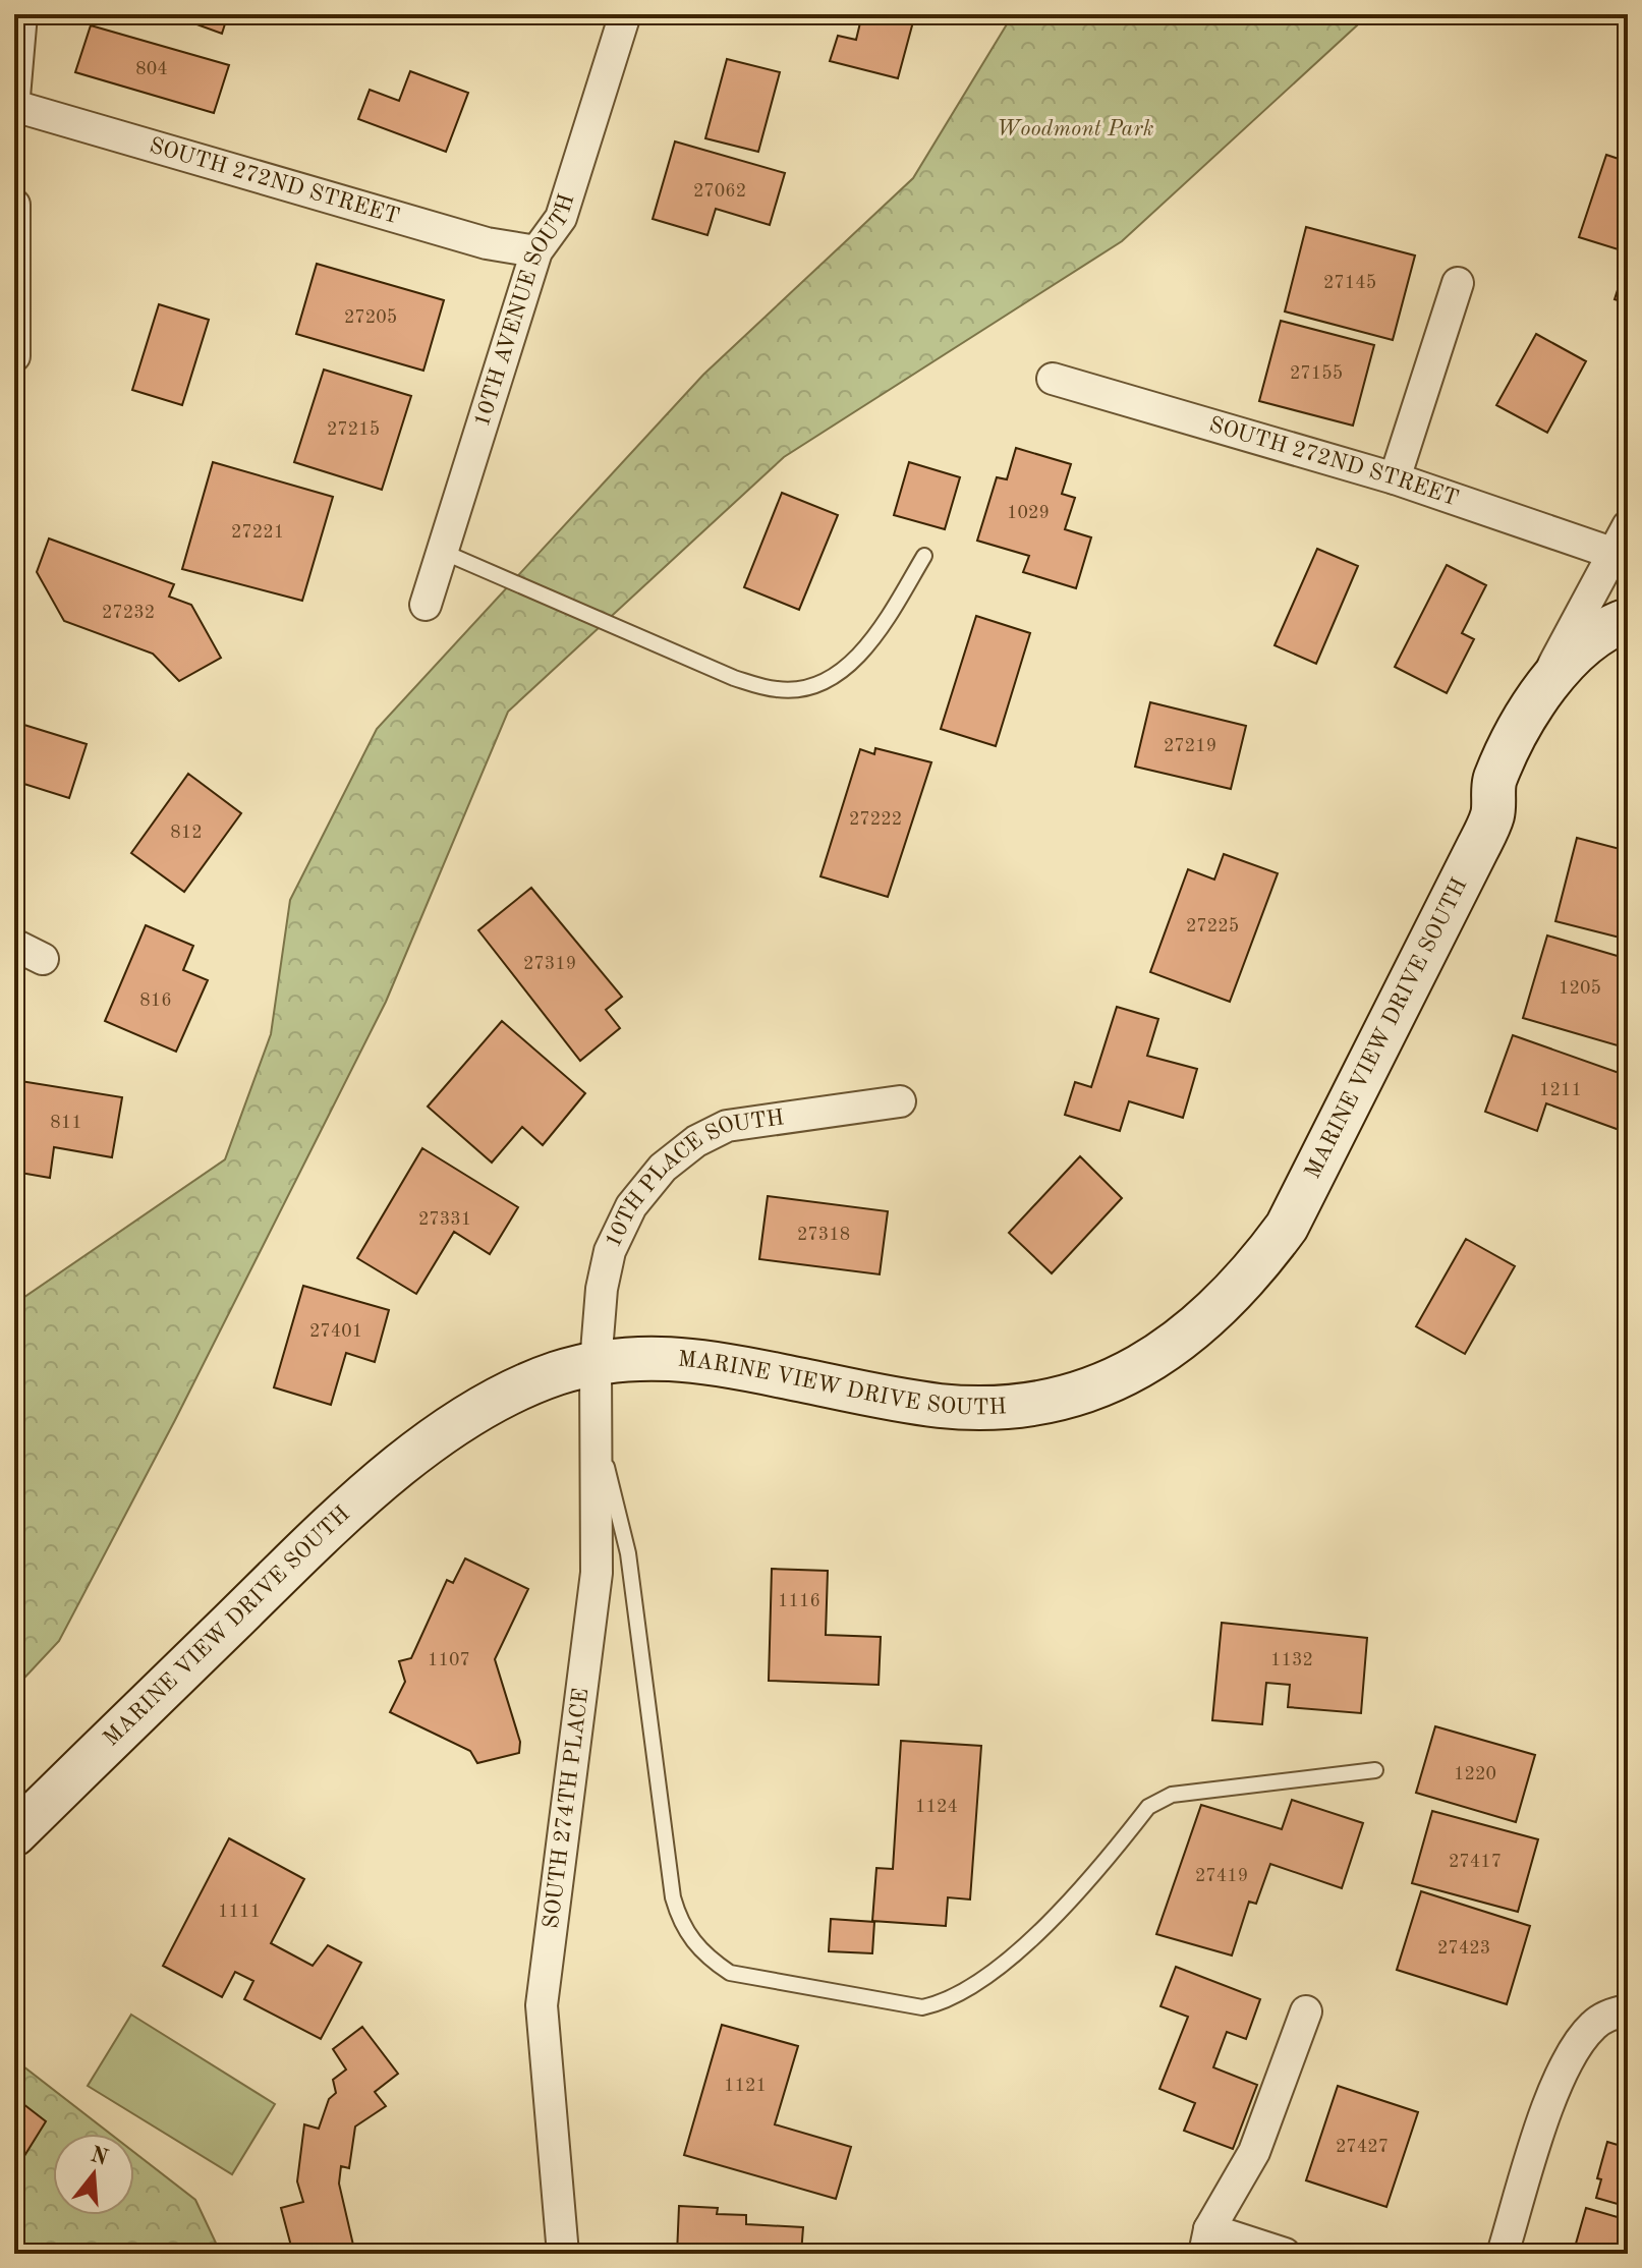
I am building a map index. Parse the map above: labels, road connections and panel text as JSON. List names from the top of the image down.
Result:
{
  "streets": {
    "main road": ["MARINE VIEW DRIVE SOUTH"],
    "street": [
      "SOUTH 272ND STREET",
      "10TH AVENUE SOUTH",
      "10TH PLACE SOUTH",
      "SOUTH 274TH PLACE"
    ]
  },
  "crossings": [
    ["SOUTH 272ND STREET", "10TH AVENUE SOUTH"],
    ["MARINE VIEW DRIVE SOUTH", "10TH PLACE SOUTH"],
    ["MARINE VIEW DRIVE SOUTH", "SOUTH 274TH PLACE"],
    ["10TH PLACE SOUTH", "SOUTH 274TH PLACE"]
  ],
  "parks": ["Woodmont Park"],
  "house_numbers": [
    "804",
    "27062",
    "27145",
    "27205",
    "27155",
    "27215",
    "1029",
    "27221",
    "27232",
    "27219",
    "27222",
    "812",
    "27225",
    "27319",
    "1205",
    "816",
    "1211",
    "811",
    "27331",
    "27318",
    "27401",
    "1116",
    "1107",
    "1132",
    "1220",
    "1124",
    "27417",
    "27419",
    "1111",
    "27423",
    "1121",
    "27427"
  ],
  "north": "top"
}
